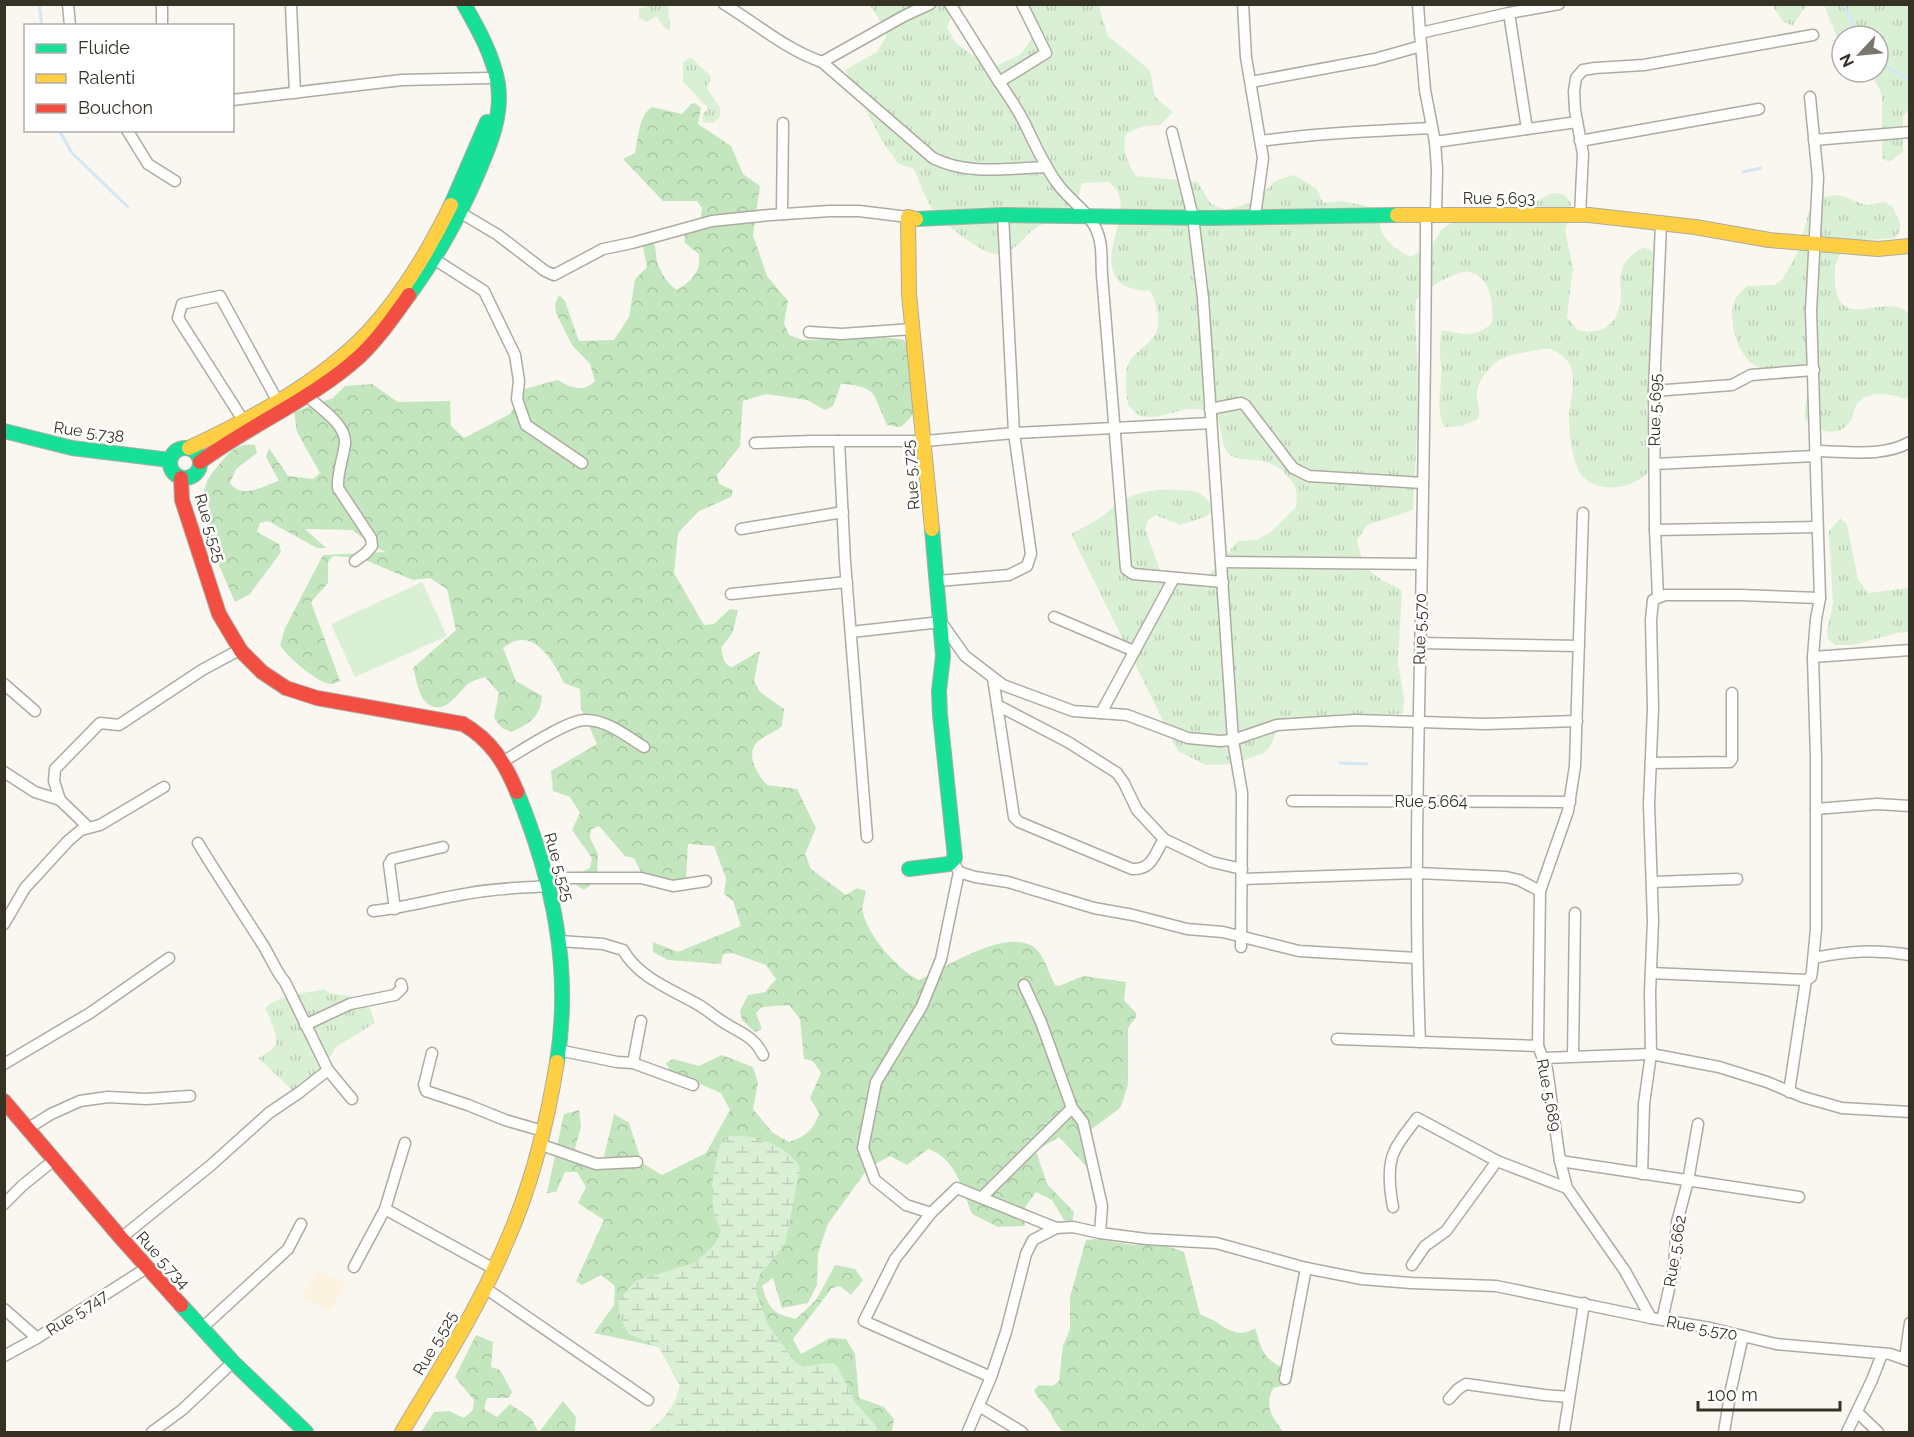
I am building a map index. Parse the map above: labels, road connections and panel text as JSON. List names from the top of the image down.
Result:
{
  "streets": {
    "street": [
      "Rue 5.693",
      "Rue 5.695",
      "Rue 5.738",
      "Rue 5.725",
      "Rue 5.525",
      "Rue 5.570",
      "Rue 5.664",
      "Rue 5.689",
      "Rue 5.662",
      "Rue 5.734",
      "Rue 5.747"
    ]
  },
  "crossings": [
    ["Rue 5.693", "Rue 5.695"],
    ["Rue 5.693", "Rue 5.570"],
    ["Rue 5.738", "Rue 5.525"],
    ["Rue 5.570", "Rue 5.664"],
    ["Rue 5.570", "Rue 5.689"],
    ["Rue 5.570", "Rue 5.662"],
    ["Rue 5.689", "Rue 5.662"],
    ["Rue 5.734", "Rue 5.747"]
  ],
  "legend": ["Fluide", "Ralenti", "Bouchon"],
  "scale_bar": "100 m",
  "north": "bottom left"
}
